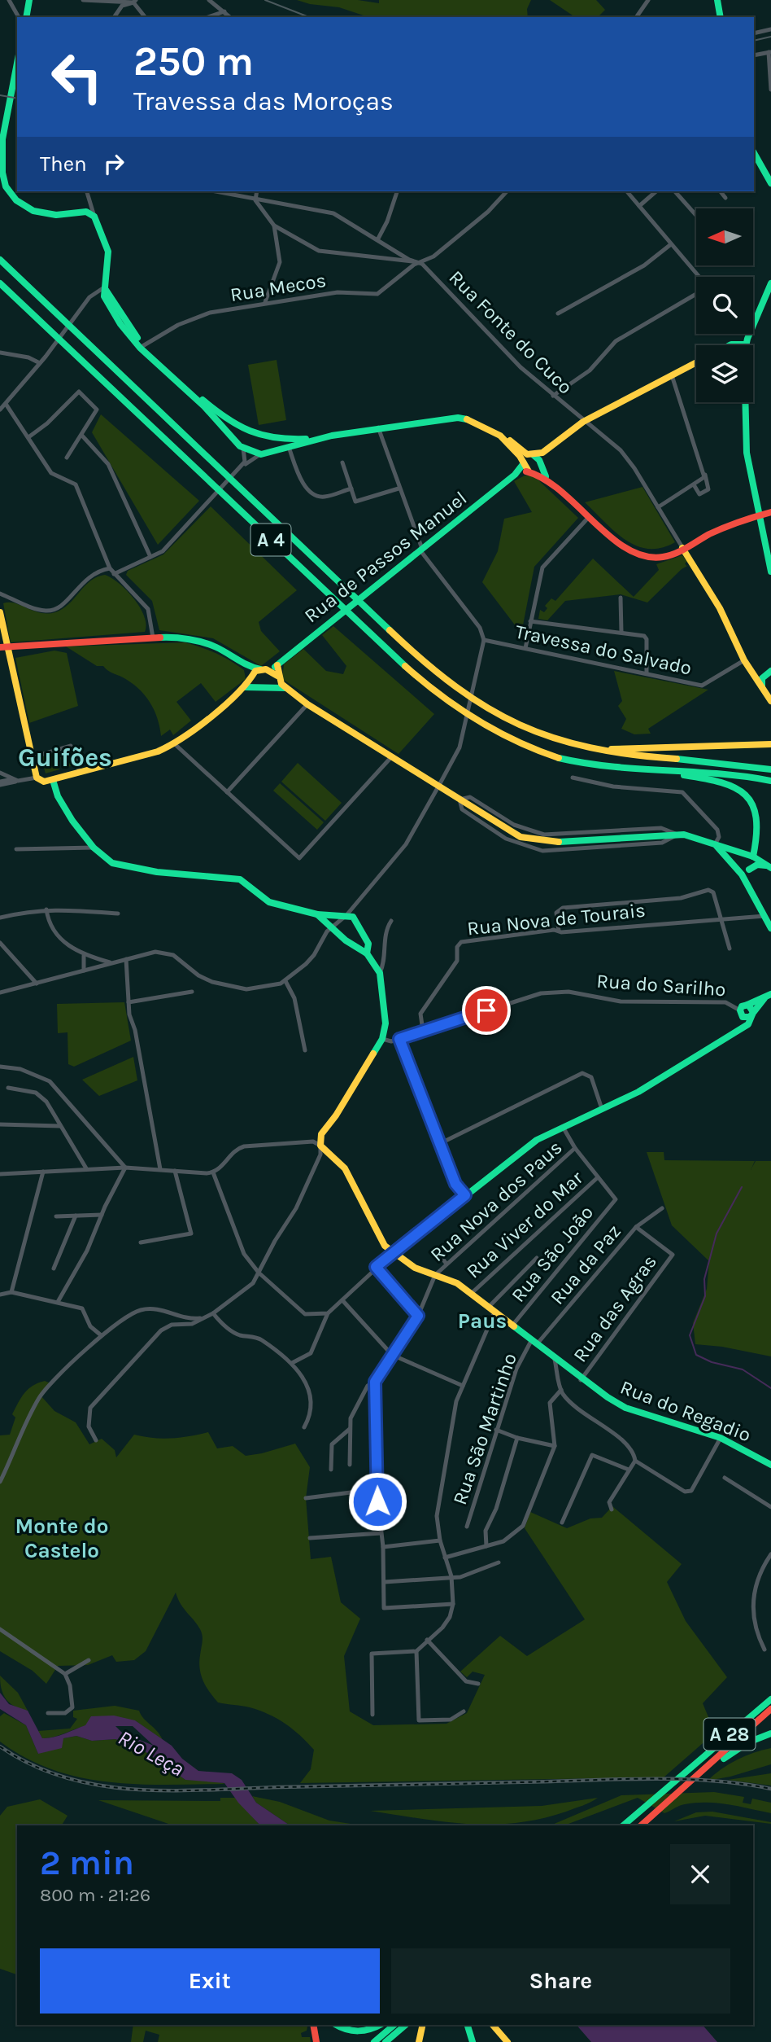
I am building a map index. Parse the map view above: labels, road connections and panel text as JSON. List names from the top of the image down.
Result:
{
  "streets": {
    "main road": [
      "A 4",
      "Rua de Passos Manuel",
      "Rua do Sarilho",
      "Rua do Regadio",
      "A 28"
    ],
    "street": [
      "Rua Mecos",
      "Rua Fonte do Cuco",
      "Travessa do Salvado",
      "Rua Nova de Tourais",
      "Rua Nova dos Paus",
      "Rua Viver do Mar",
      "Rua São João",
      "Rua da Paz",
      "Rua das Agras",
      "Rua São Martinho"
    ]
  },
  "crossings": [
    ["Rua Mecos", "Rua Fonte do Cuco"],
    ["Rua Nova de Tourais", "Rua do Sarilho"],
    ["Rua do Sarilho", "Rua do Regadio"],
    ["Rua Nova dos Paus", "Rua do Regadio"],
    ["Rua Viver do Mar", "Rua São João"],
    ["Rua Viver do Mar", "Rua do Regadio"],
    ["Rua São João", "Rua do Regadio"],
    ["Rua da Paz", "Rua das Agras"],
    ["Rua da Paz", "Rua do Regadio"],
    ["Rua da Paz", "Rua São Martinho"],
    ["Rua das Agras", "Rua do Regadio"],
    ["Rua do Regadio", "Rua São Martinho"]
  ],
  "districts": ["Guifões", "Paus", "Monte do Castelo"],
  "water": ["Rio Leça"],
  "north": "left",
  "page": {
    "turn": ["250 m", "Travessa das Moroças"],
    "then": "Then",
    "heading": ["2 min", "800 m · 21:26"],
    "buttons": ["Exit", "Share"]
  }
}
